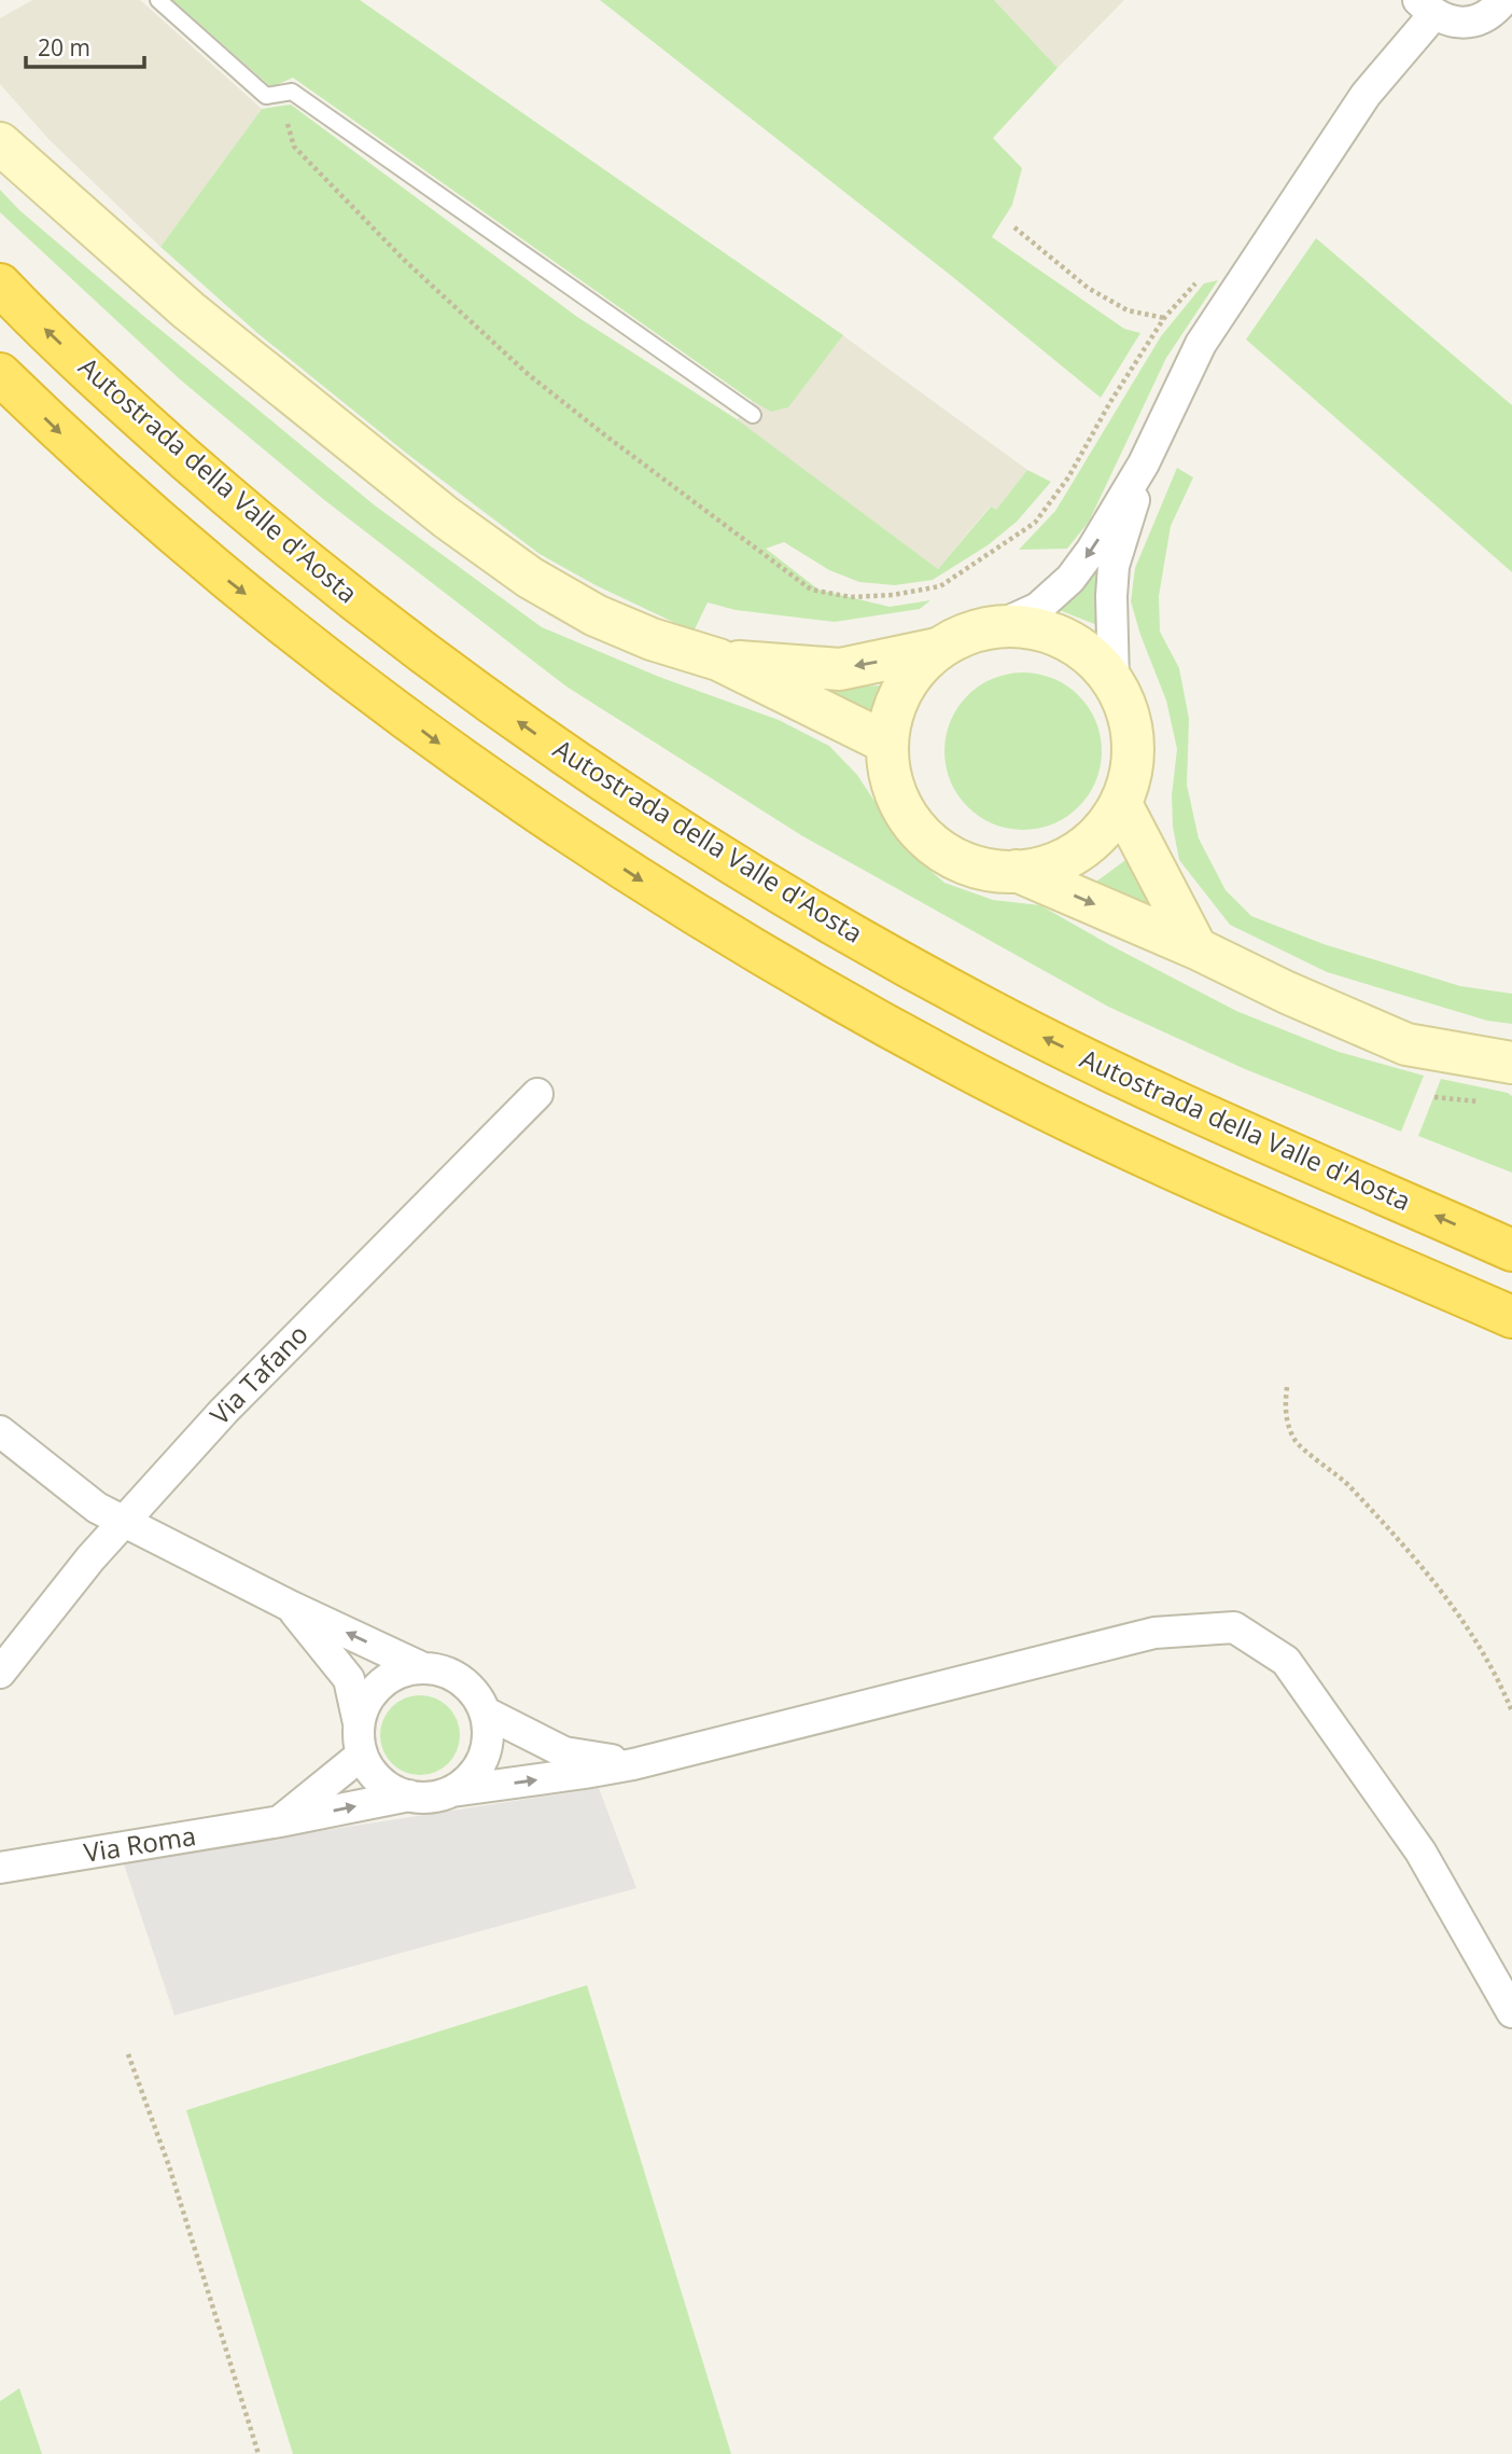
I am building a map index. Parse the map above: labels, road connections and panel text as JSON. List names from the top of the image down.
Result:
{
  "streets": {
    "highway": ["Autostrada della Valle d'Aosta"],
    "street": ["Via Tafano", "Via Roma"]
  },
  "scale_bar": "20 m"
}
